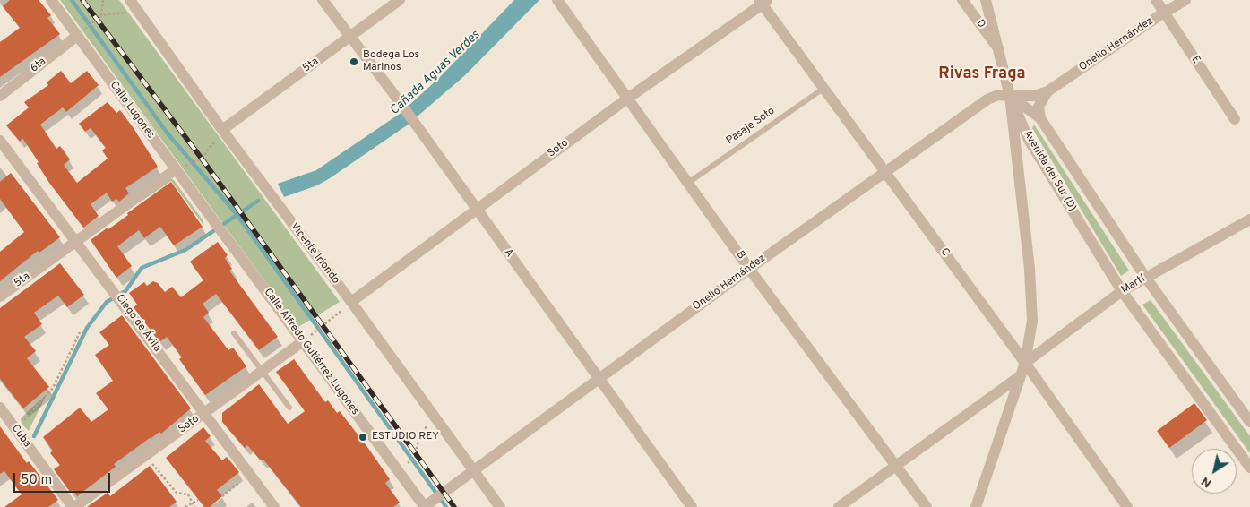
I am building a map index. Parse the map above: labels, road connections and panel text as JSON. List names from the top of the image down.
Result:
{
  "streets": {
    "street": [
      "D",
      "Onelio Hernández",
      "E",
      "6ta",
      "5ta",
      "Calle Lugones",
      "Soto",
      "Avenida del Sur (D)",
      "C",
      "Vicente Iriondo",
      "A",
      "B",
      "Martí",
      "Ciego de Ávila",
      "Calle Alfredo Gutiérrez Lugones",
      "Cuba"
    ],
    "lane": ["Pasaje Soto"]
  },
  "crossings": [
    ["Onelio Hernández", "E"],
    ["Onelio Hernández", "Avenida del Sur (D)"],
    ["Onelio Hernández", "C"],
    ["Onelio Hernández", "Vicente Iriondo"],
    ["Onelio Hernández", "A"],
    ["Onelio Hernández", "B"],
    ["Onelio Hernández", "Calle Alfredo Gutiérrez Lugones"],
    ["6ta", "Calle Lugones"],
    ["5ta", "Calle Lugones"],
    ["5ta", "Vicente Iriondo"],
    ["5ta", "A"],
    ["5ta", "Ciego de Ávila"],
    ["Calle Lugones", "Calle Alfredo Gutiérrez Lugones"],
    ["Pasaje Soto", "C"],
    ["Pasaje Soto", "B"],
    ["Soto", "C"],
    ["Soto", "Vicente Iriondo"],
    ["Soto", "A"],
    ["Soto", "B"],
    ["Soto", "Ciego de Ávila"],
    ["Soto", "Calle Alfredo Gutiérrez Lugones"],
    ["Soto", "Cuba"],
    ["Avenida del Sur (D)", "Martí"],
    ["C", "Martí"]
  ],
  "districts": ["Rivas Fraga"],
  "water": ["Cañada Aguas Verdes"],
  "places": ["Bodega Los Marinos", "ESTUDIO REY"],
  "scale_bar": "50 m",
  "north": "bottom left"
}
